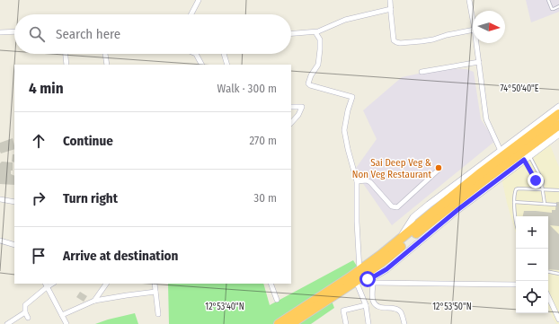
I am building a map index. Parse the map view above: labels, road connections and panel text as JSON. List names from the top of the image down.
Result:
{
  "places": ["Sai Deep Veg & Non Veg Restaurant"],
  "north": "right",
  "page": {
    "search": "Search here",
    "heading": ["4 min", "Walk · 300 m"],
    "list": [
      ["Continue", "270 m"],
      ["Turn right", "30 m"],
      "Arrive at destination"
    ],
    "map_buttons": ["+", "−"]
  },
  "coordinates": ["74°50'40\"E", "12°53'40\"N", "12°53'50\"N"]
}
